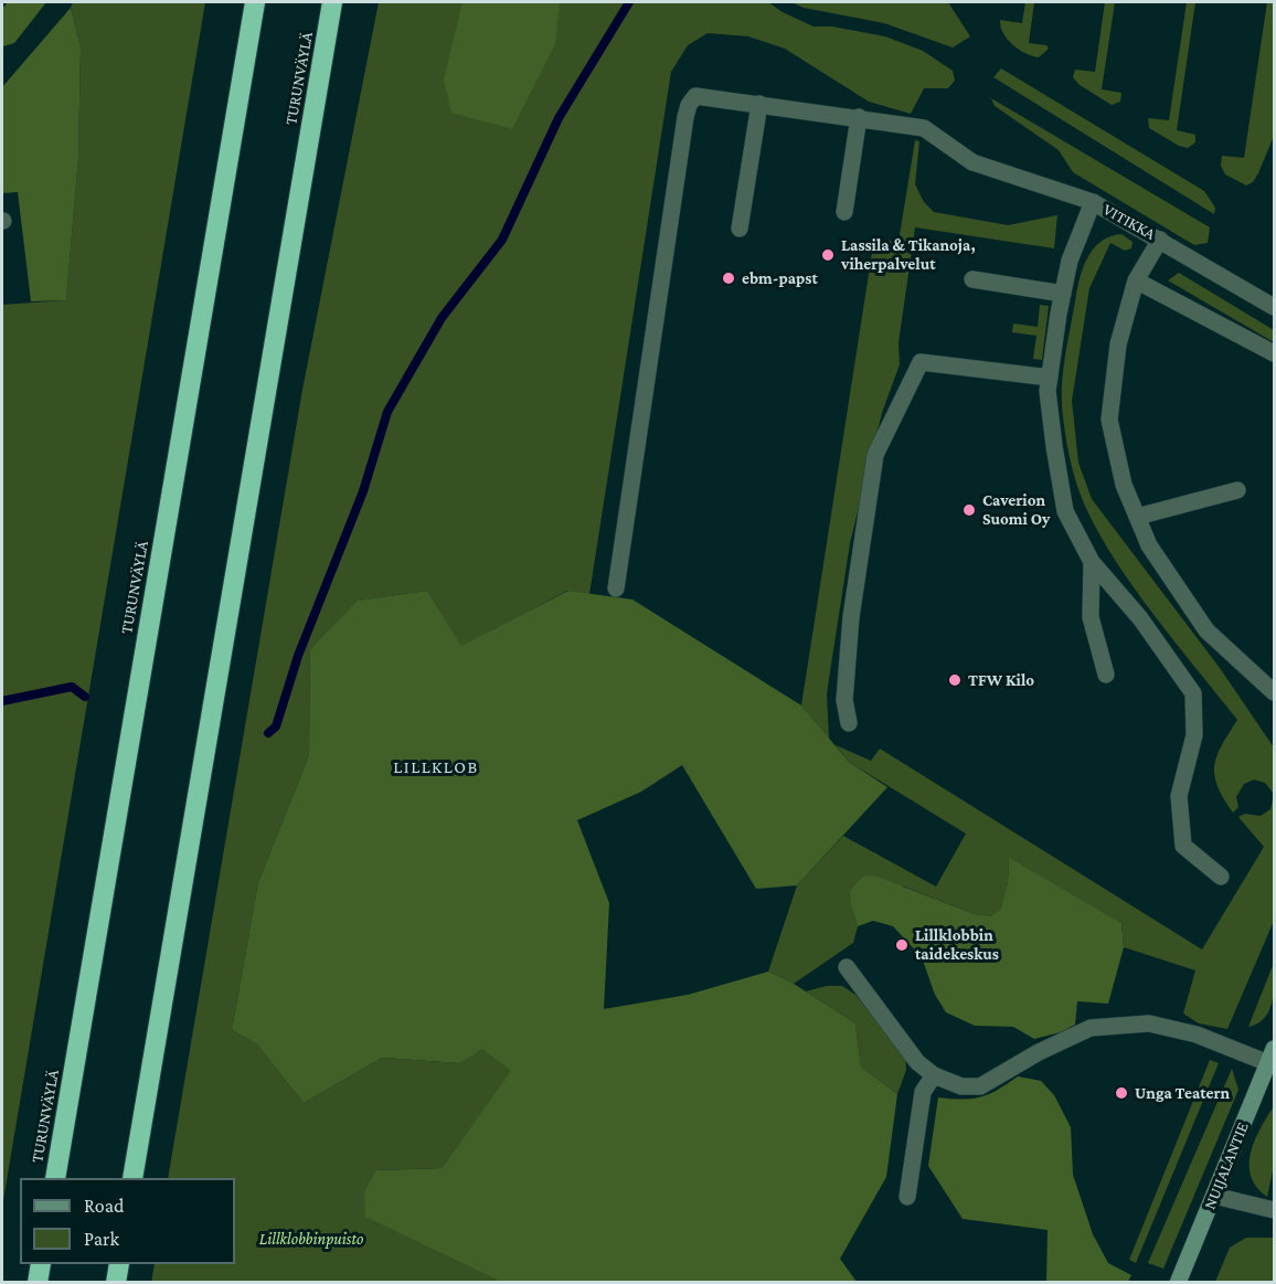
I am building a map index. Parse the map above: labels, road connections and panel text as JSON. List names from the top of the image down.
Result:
{
  "streets": {
    "highway": ["TURUNVÄYLÄ"],
    "main road": ["NUIJALANTIE"],
    "street": ["VITIKKA"]
  },
  "districts": ["LILLKLOB"],
  "parks": ["Lillklobbinpuisto"],
  "places": [
    "Lassila & Tikanoja, viherpalvelut",
    "ebm-papst",
    "Caverion Suomi Oy",
    "TFW Kilo",
    "Lillklobbin taidekeskus",
    "Unga Teatern"
  ],
  "legend": ["Road", "Park"]
}
